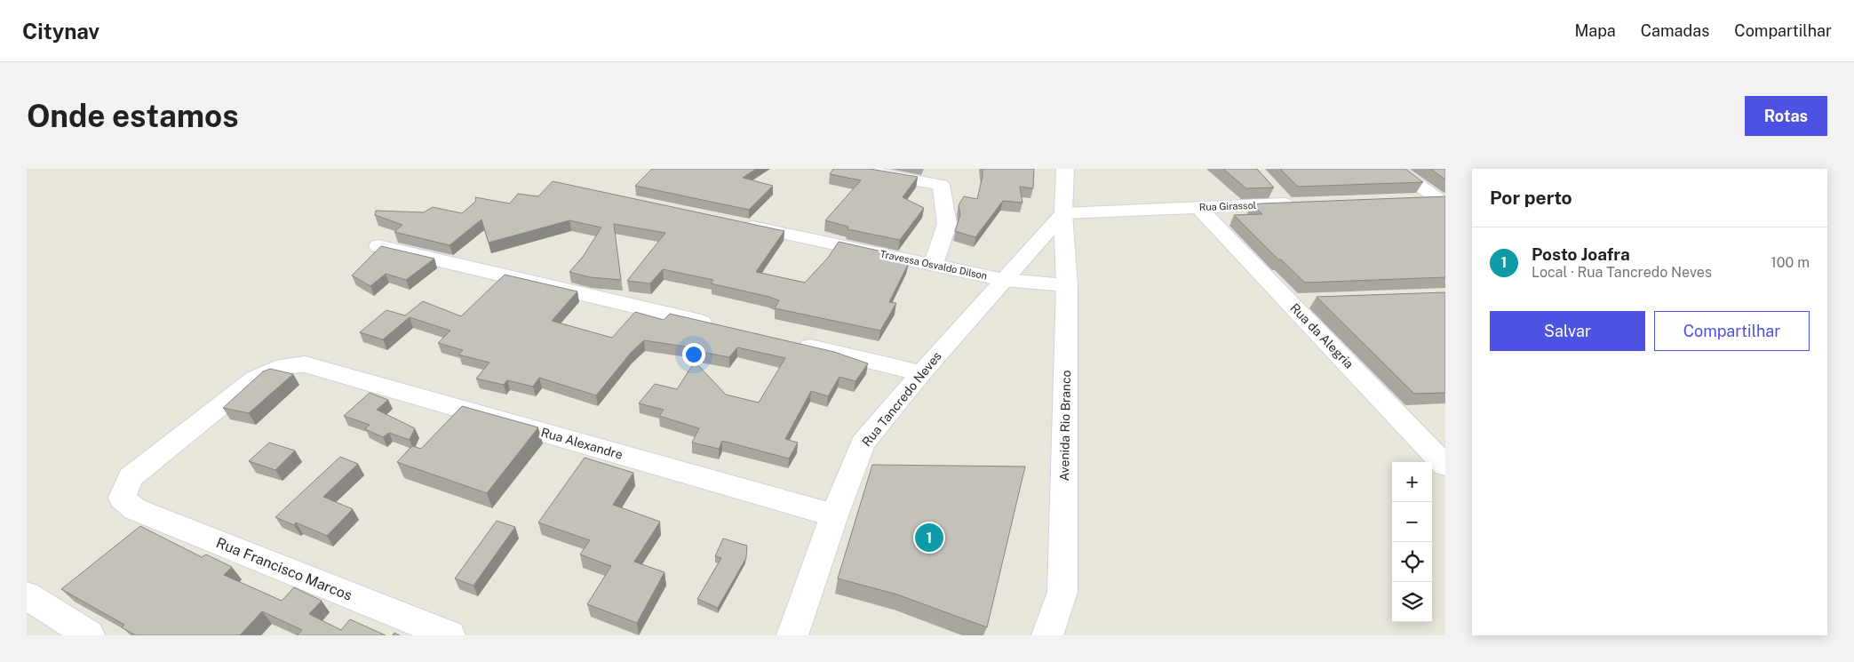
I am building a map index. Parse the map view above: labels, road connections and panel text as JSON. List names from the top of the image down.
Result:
{
  "streets": {
    "street": [
      "Rua Girassol",
      "Travessa Osvaldo Dilson",
      "Rua da Alegria",
      "Rua Tancredo Neves",
      "Avenida Rio Branco",
      "Rua Alexandre",
      "Rua Francisco Marcos"
    ]
  },
  "crossings": [
    ["Rua Girassol", "Rua da Alegria"],
    ["Rua Girassol", "Rua Tancredo Neves"],
    ["Rua Girassol", "Avenida Rio Branco"],
    ["Travessa Osvaldo Dilson", "Rua Tancredo Neves"],
    ["Rua Tancredo Neves", "Avenida Rio Branco"],
    ["Rua Tancredo Neves", "Rua Alexandre"],
    ["Rua Alexandre", "Rua Francisco Marcos"]
  ],
  "page": {
    "header": "Citynav",
    "nav": ["Mapa", "Camadas", "Compartilhar"],
    "buttons": [
      "Rotas",
      ["Salvar", "Compartilhar"]
    ],
    "title": "Onde estamos",
    "heading": "Por perto",
    "list": [
      {
        "mark": "1",
        "name": "Posto Joafra",
        "note": "Local · Rua Tancredo Neves",
        "value": "100 m"
      }
    ],
    "map_buttons": ["+", "−"],
    "pins": "1"
  }
}
